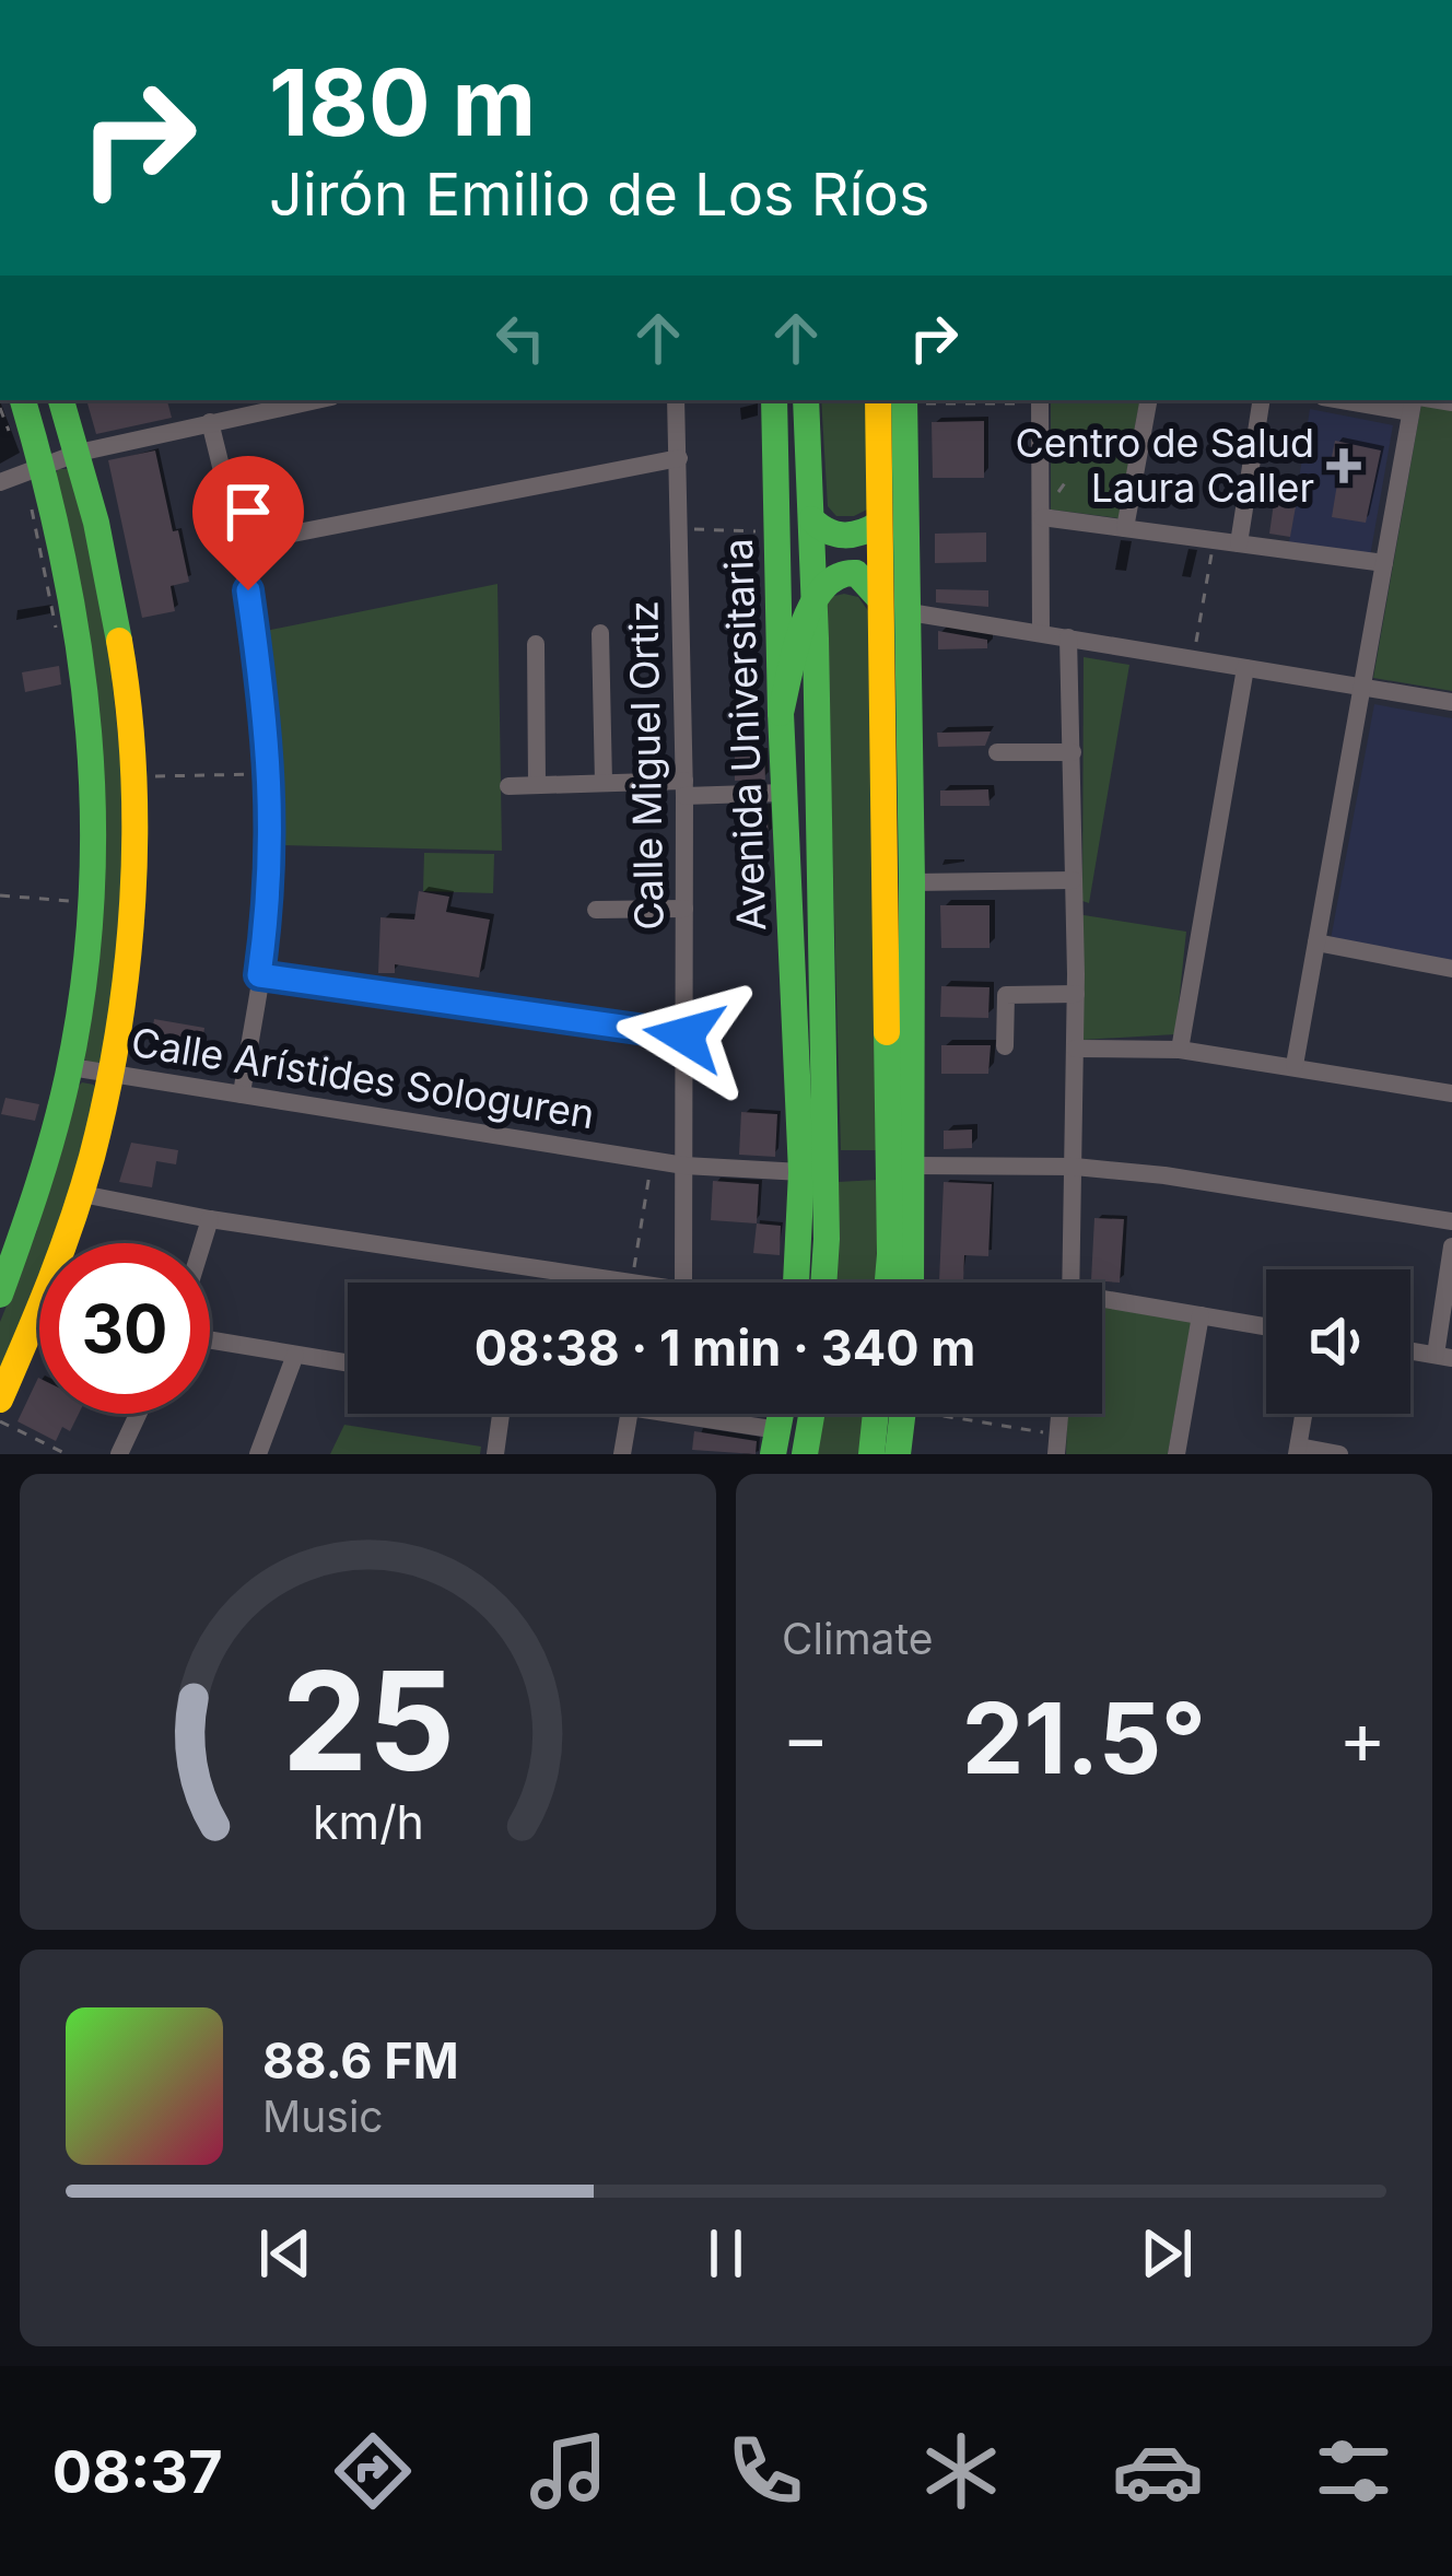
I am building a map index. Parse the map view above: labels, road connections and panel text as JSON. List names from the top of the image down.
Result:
{
  "streets": {
    "main road": ["Avenida Universitaria"],
    "street": ["Calle Miguel Ortiz", "Calle Arístides Sologuren"]
  },
  "crossings": [
    ["Avenida Universitaria", "Calle Arístides Sologuren"],
    ["Calle Miguel Ortiz", "Calle Arístides Sologuren"]
  ],
  "places": {
    "health": ["Centro de Salud Laura Caller"]
  },
  "page": {
    "turn": ["180 m", "Jirón Emilio de Los Ríos"],
    "limit": "30",
    "trip": "08:38 · 1 min · 340 m",
    "tile": "Climate",
    "heat": ["−", "21.5°", "+"],
    "song": ["88.6 FM", "Music"],
    "tabs": "08:37",
    "gauge": ["25", "km/h"]
  }
}
